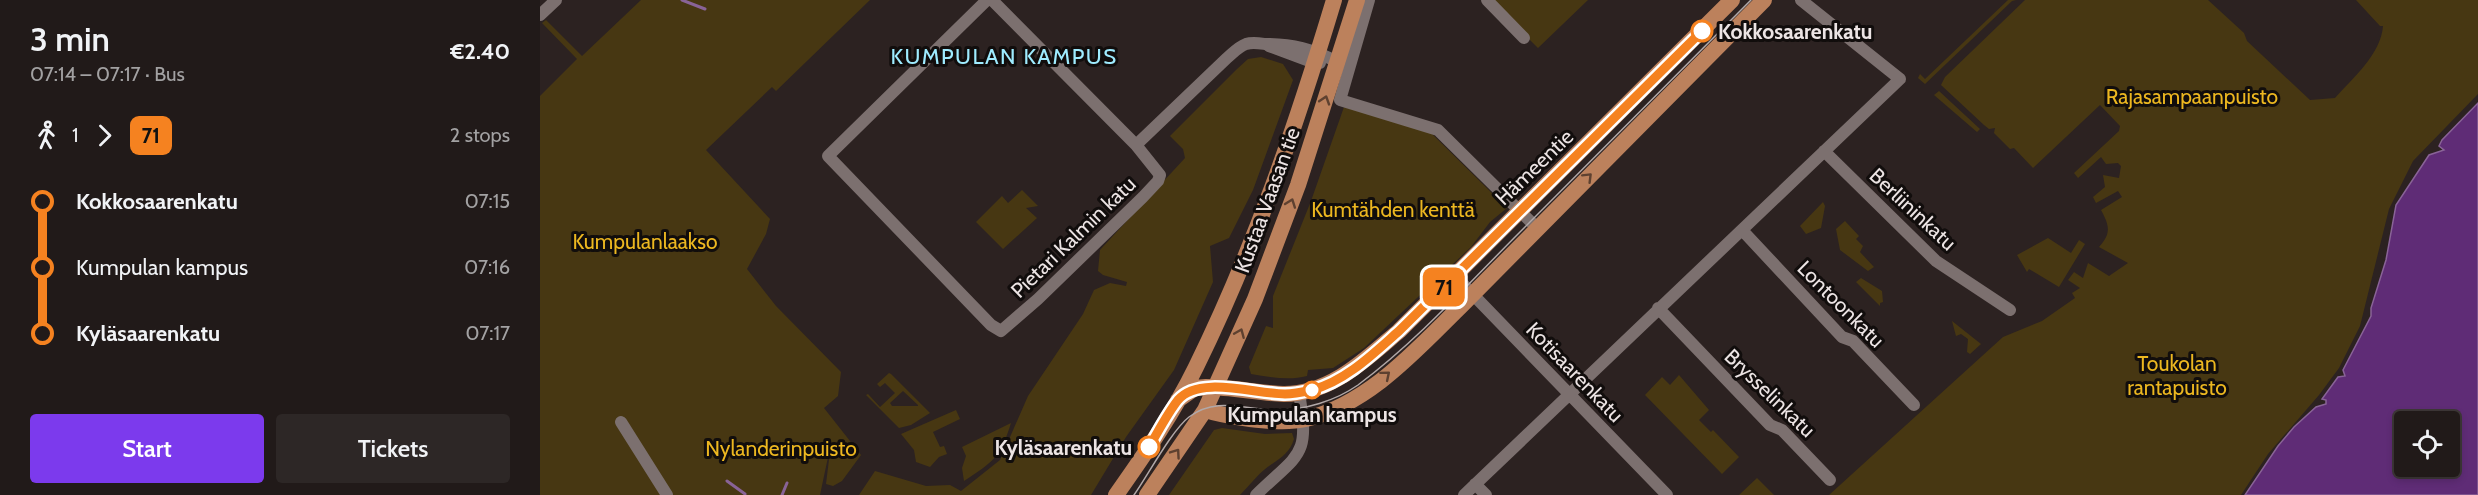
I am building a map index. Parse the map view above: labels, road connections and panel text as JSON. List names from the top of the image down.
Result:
{
  "streets": {
    "main road": ["Hämeentie", "Kustaa Vaasan tie"],
    "street": [
      "Berliininkatu",
      "Pietari Kalmin katu",
      "Lontoonkatu",
      "Kotisaarenkatu",
      "Brysselinkatu"
    ]
  },
  "crossings": [
    ["Hämeentie", "Kustaa Vaasan tie"],
    ["Hämeentie", "Kotisaarenkatu"],
    ["Kustaa Vaasan tie", "Pietari Kalmin katu"]
  ],
  "districts": ["KUMPULAN KAMPUS"],
  "parks": [
    "Rajasampaanpuisto",
    "Kumtähden kenttä",
    "Kumpulanlaakso",
    "Toukolan rantapuisto",
    "Nylanderinpuisto"
  ],
  "places": ["Kokkosaarenkatu", "Kumpulan kampus", "Kyläsaarenkatu"],
  "lines": ["bus line 71"],
  "page": {
    "heading": ["3 min", "07:14 – 07:17 · Bus", "€2.40"],
    "on_map": "71",
    "legs": ["1", "71", "2 stops"],
    "list": [
      {
        "name": "Kokkosaarenkatu",
        "value": "07:15"
      },
      {
        "name": "Kumpulan kampus",
        "value": "07:16"
      },
      {
        "name": "Kyläsaarenkatu",
        "value": "07:17"
      }
    ],
    "buttons": ["Start", "Tickets"]
  }
}
